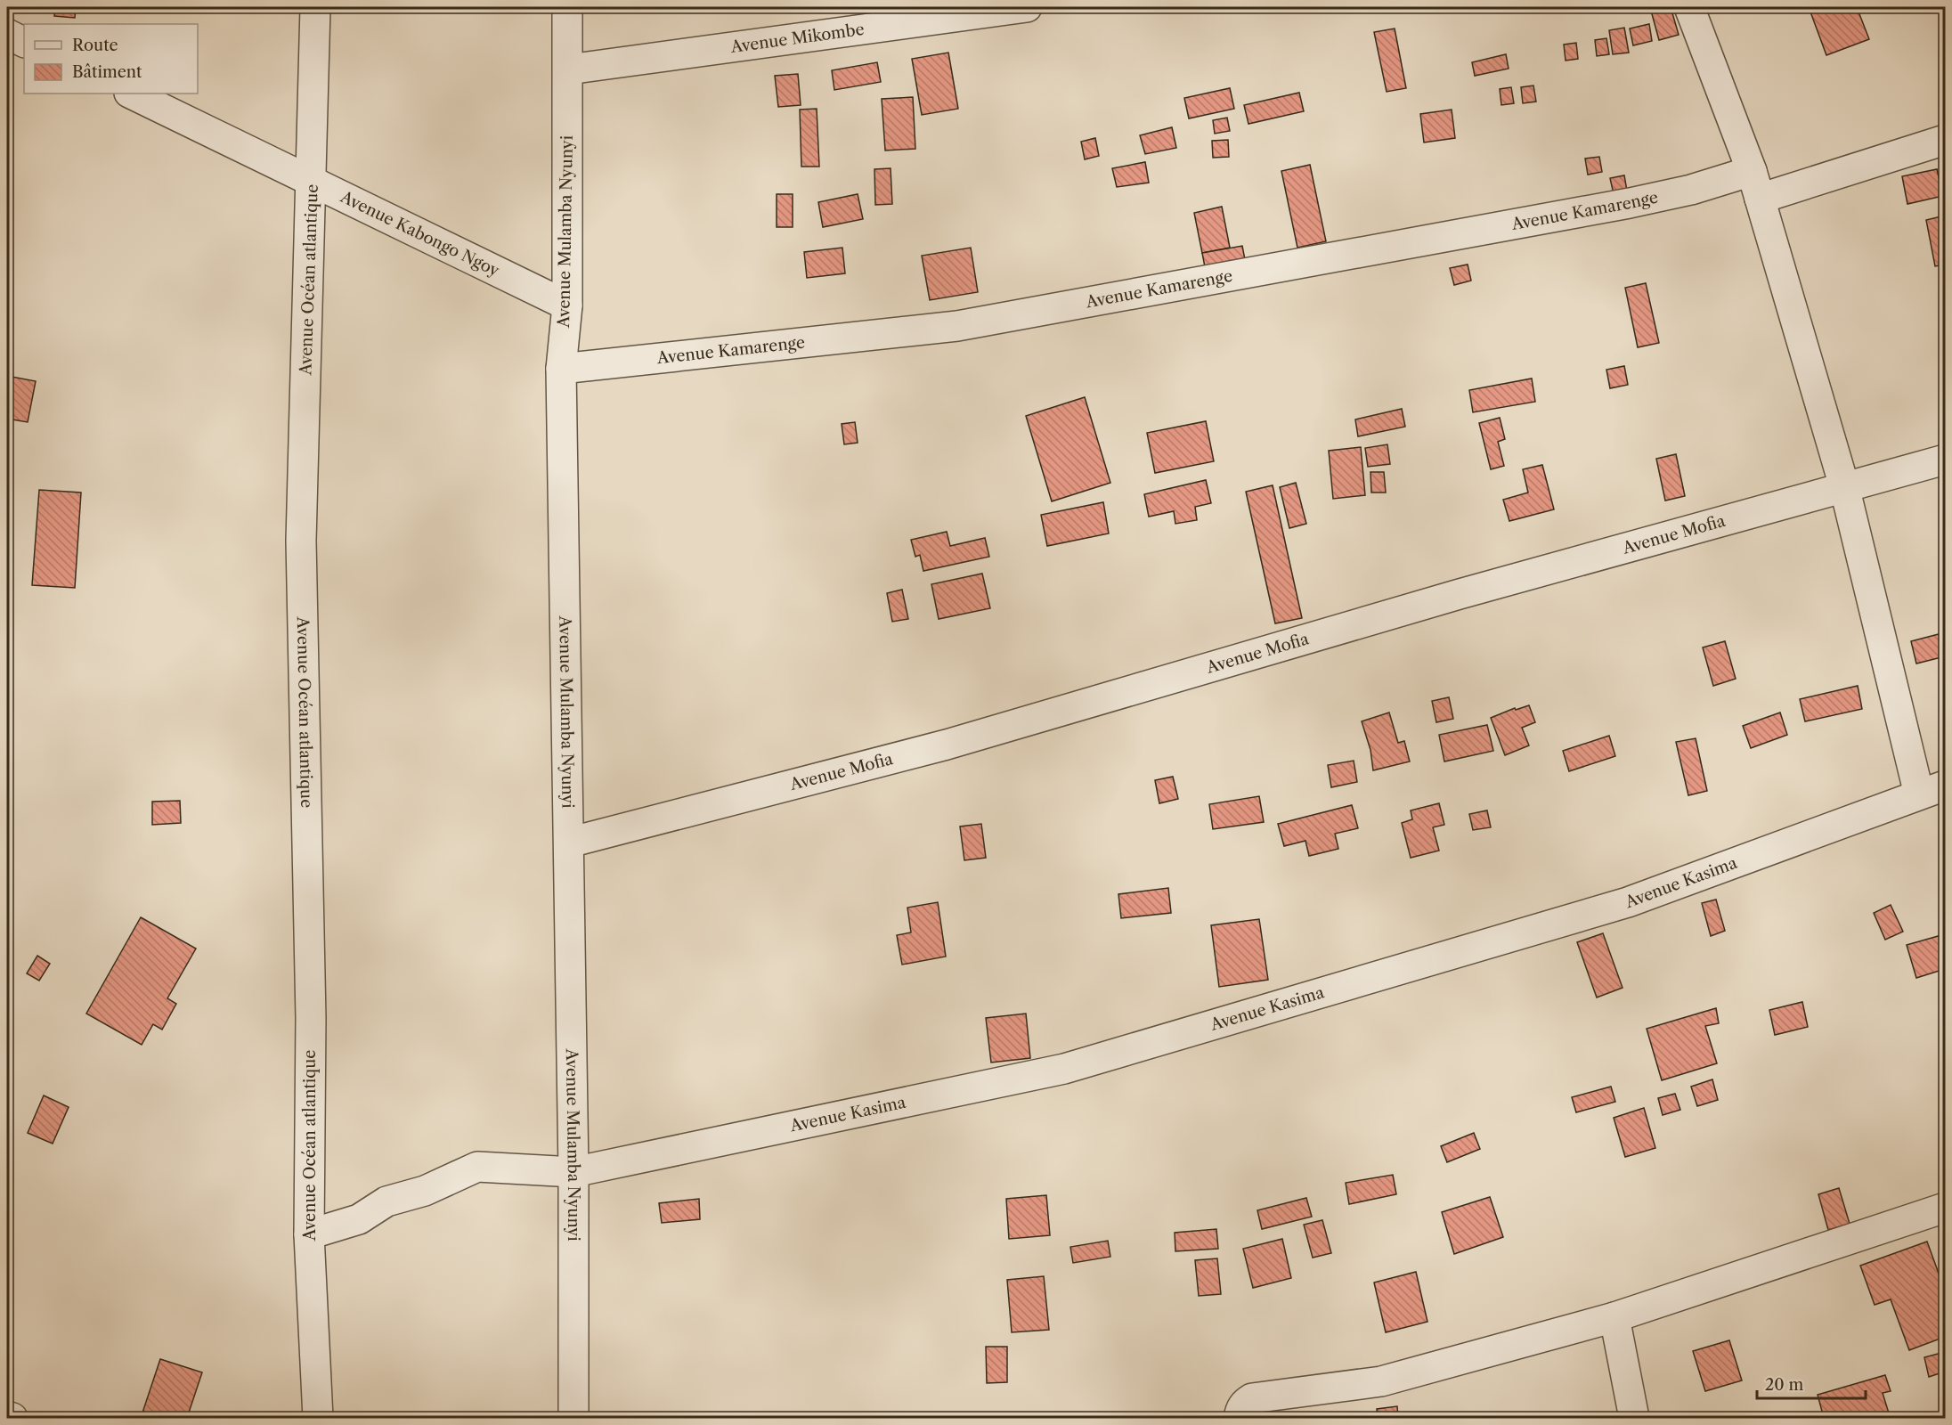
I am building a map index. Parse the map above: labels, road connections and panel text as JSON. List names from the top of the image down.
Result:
{
  "streets": {
    "street": [
      "Avenue Mikombe",
      "Avenue Kamarenge",
      "Avenue Mulamba Nyunyi",
      "Avenue Kabongo Ngoy",
      "Avenue Océan atlantique",
      "Avenue Mofia",
      "Avenue Kasima"
    ]
  },
  "crossings": [
    ["Avenue Mikombe", "Avenue Mulamba Nyunyi"],
    ["Avenue Kamarenge", "Avenue Mulamba Nyunyi"],
    ["Avenue Mulamba Nyunyi", "Avenue Kabongo Ngoy"],
    ["Avenue Mulamba Nyunyi", "Avenue Mofia"],
    ["Avenue Mulamba Nyunyi", "Avenue Kasima"],
    ["Avenue Kabongo Ngoy", "Avenue Océan atlantique"],
    ["Avenue Océan atlantique", "Avenue Kasima"]
  ],
  "legend": ["Route", "Bâtiment"],
  "scale_bar": "20 m"
}
